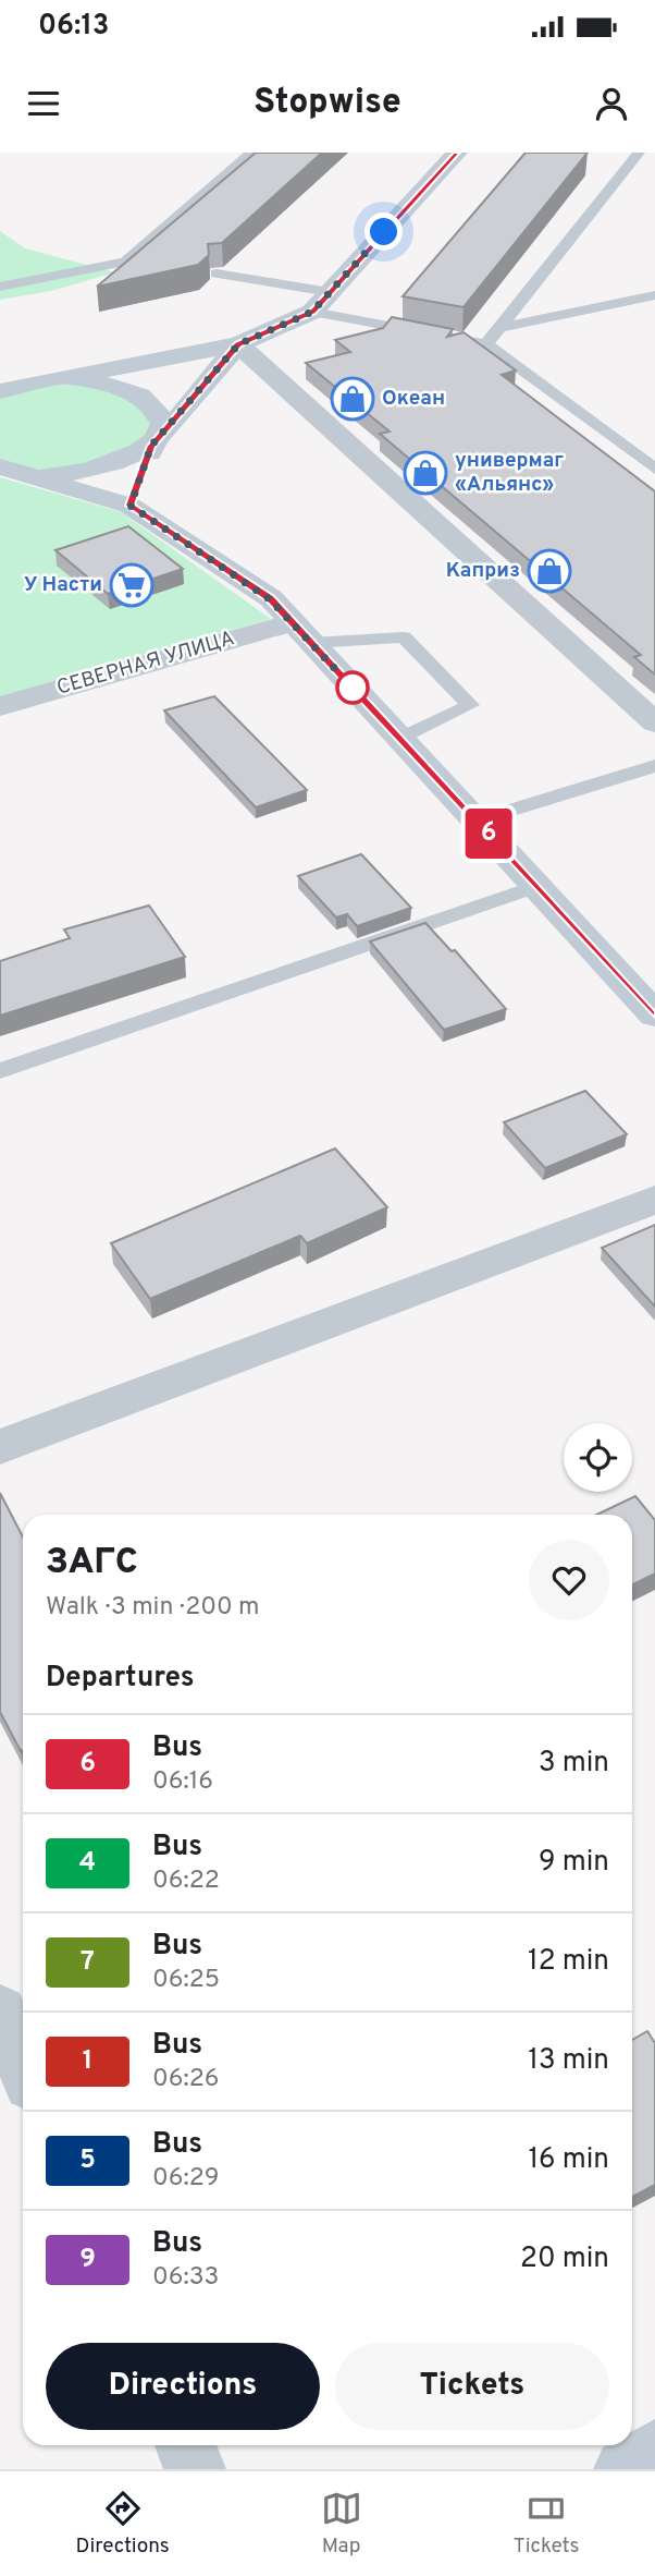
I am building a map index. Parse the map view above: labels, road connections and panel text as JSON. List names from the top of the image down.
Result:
{
  "streets": {
    "street": ["СЕВЕРНАЯ УЛИЦА"]
  },
  "places": {
    "shop": ["Океан", "универмаг «Альянс»", "Каприз"],
    "supermarket": ["У Насти"]
  },
  "lines": ["bus line 6"],
  "page": {
    "status": "06:13",
    "header": "Stopwise",
    "on_map": "6",
    "heading": [
      ["ЗАГС", "Walk · 3 min · 200 m"],
      "Departures"
    ],
    "list": [
      {
        "mark": "6",
        "name": "Bus",
        "note": "06:16",
        "value": "3 min"
      },
      {
        "mark": "4",
        "name": "Bus",
        "note": "06:22",
        "value": "9 min"
      },
      {
        "mark": "7",
        "name": "Bus",
        "note": "06:25",
        "value": "12 min"
      },
      {
        "mark": "1",
        "name": "Bus",
        "note": "06:26",
        "value": "13 min"
      },
      {
        "mark": "5",
        "name": "Bus",
        "note": "06:29",
        "value": "16 min"
      },
      {
        "mark": "9",
        "name": "Bus",
        "note": "06:33",
        "value": "20 min"
      }
    ],
    "buttons": ["Directions", "Tickets"],
    "tabs": ["Directions", "Map", "Tickets"]
  }
}
